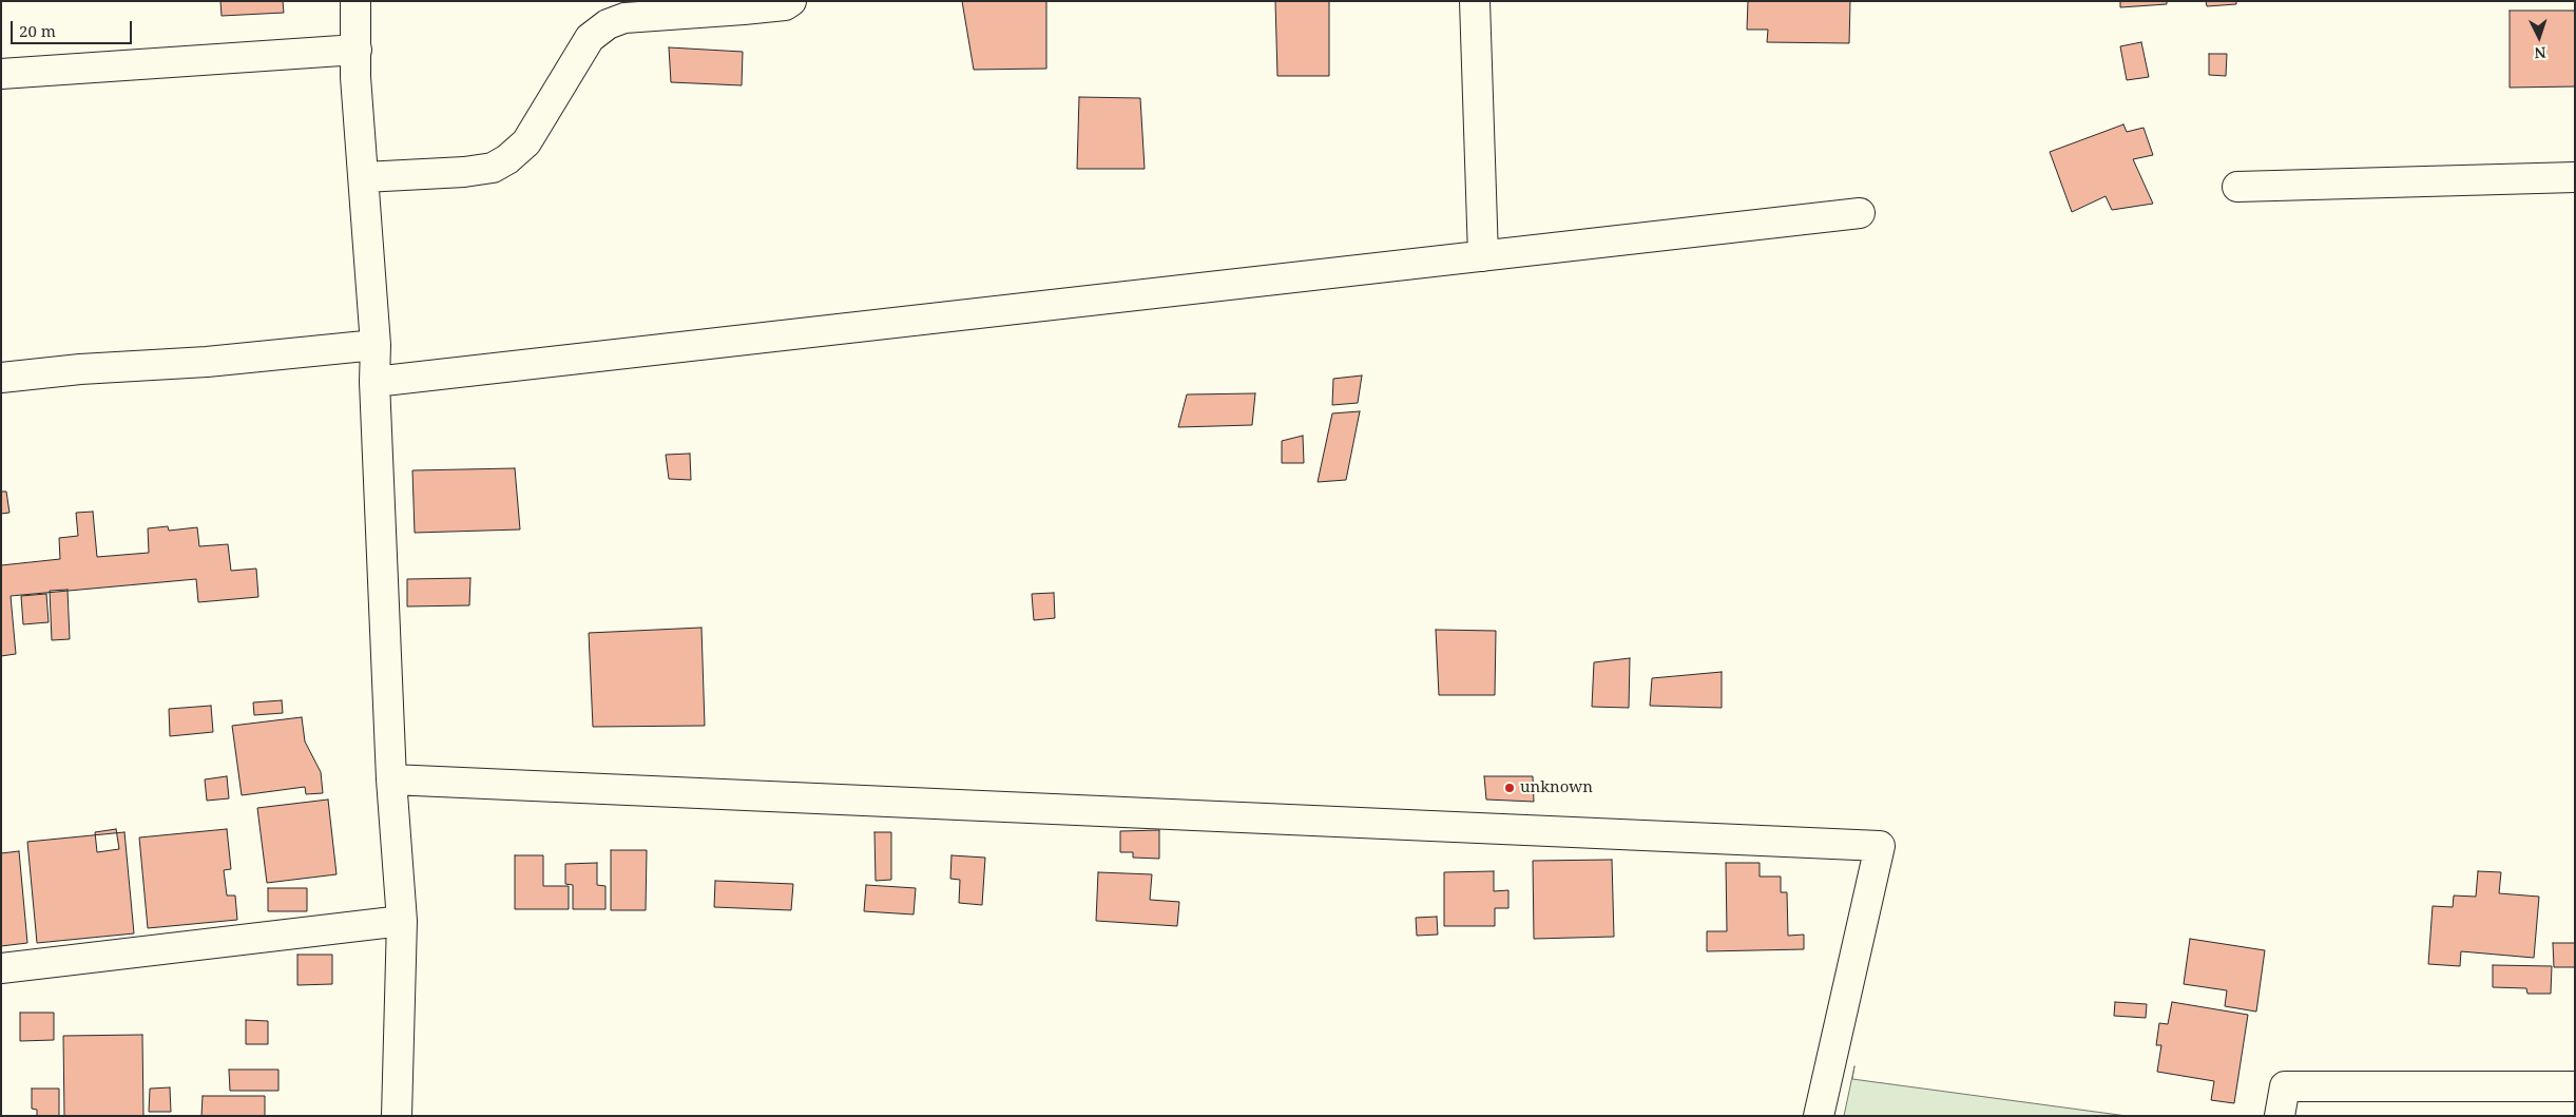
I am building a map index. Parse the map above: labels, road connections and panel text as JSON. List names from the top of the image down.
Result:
{
  "places": ["unknown"],
  "scale_bar": "20 m",
  "north": "bottom"
}
